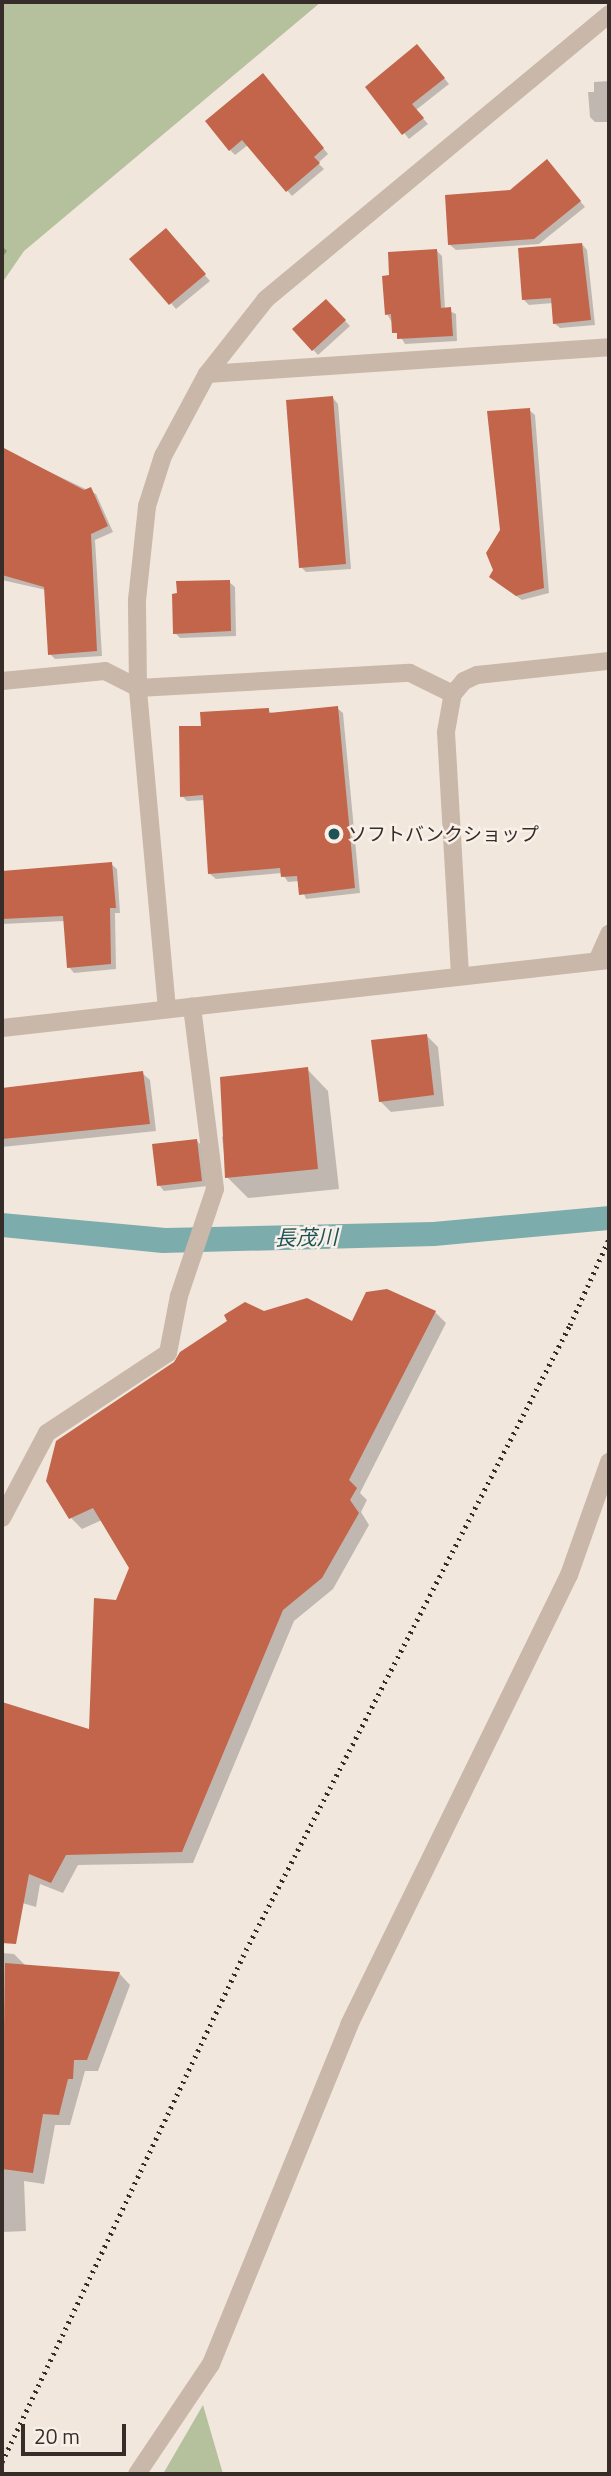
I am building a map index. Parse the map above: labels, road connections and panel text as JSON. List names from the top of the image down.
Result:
{
  "water": ["長茂川"],
  "places": ["ソフトバンクショップ"],
  "scale_bar": "20 m"
}
